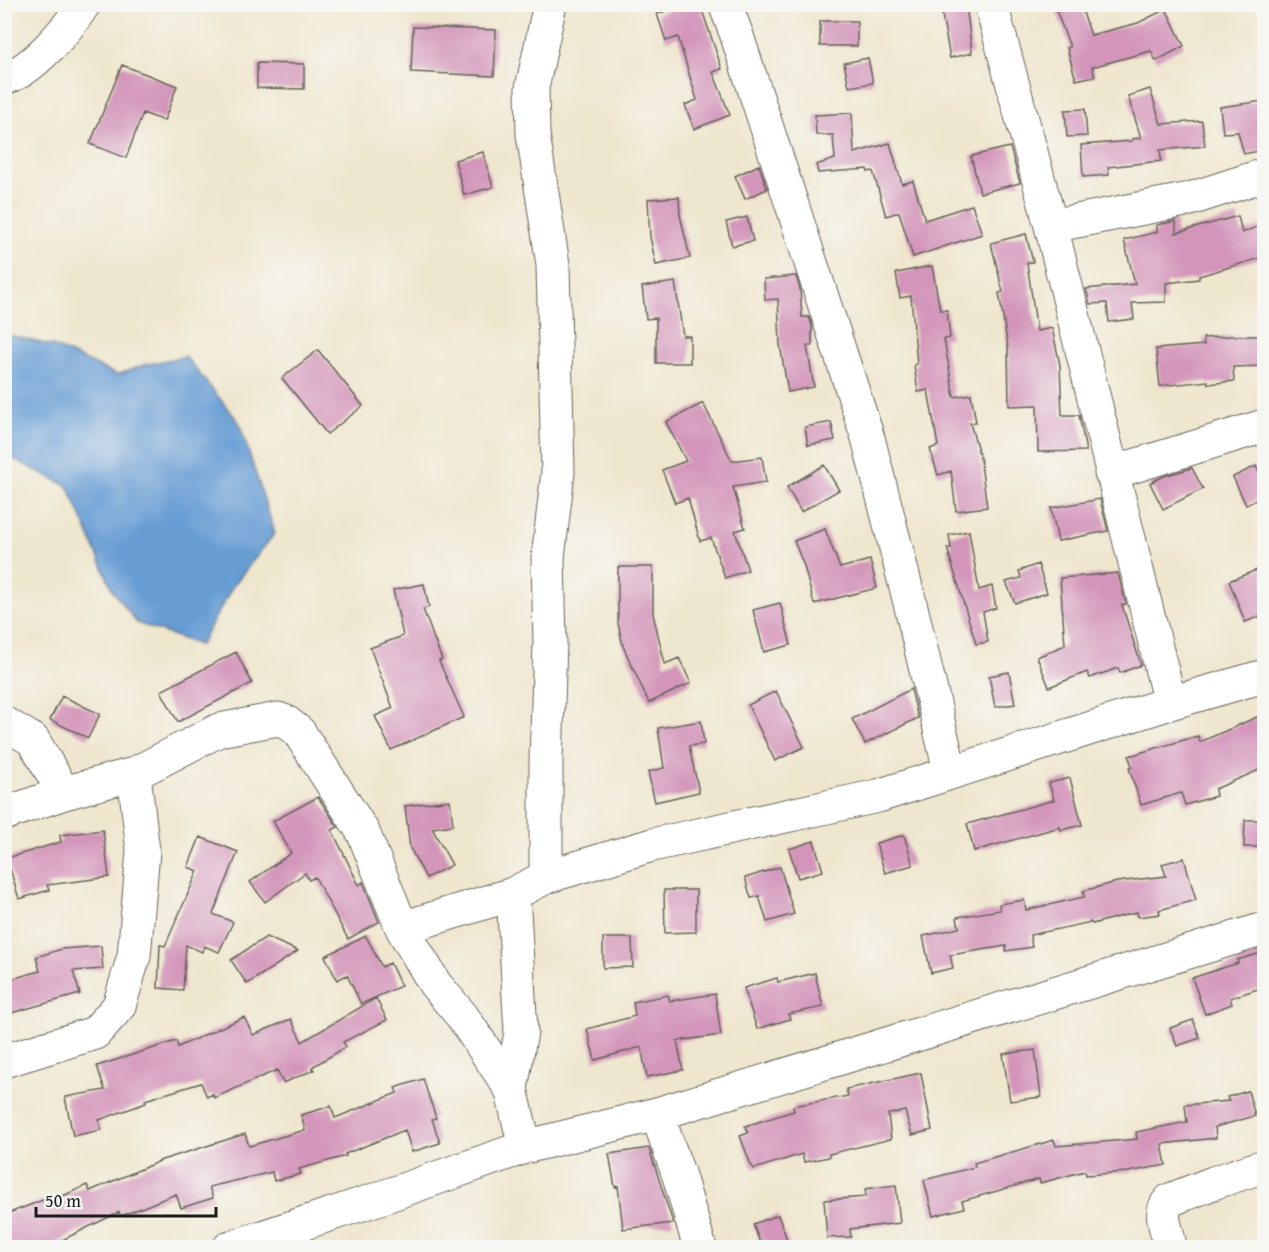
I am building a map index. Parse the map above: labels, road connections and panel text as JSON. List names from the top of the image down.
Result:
{
  "scale_bar": "50 m"
}
